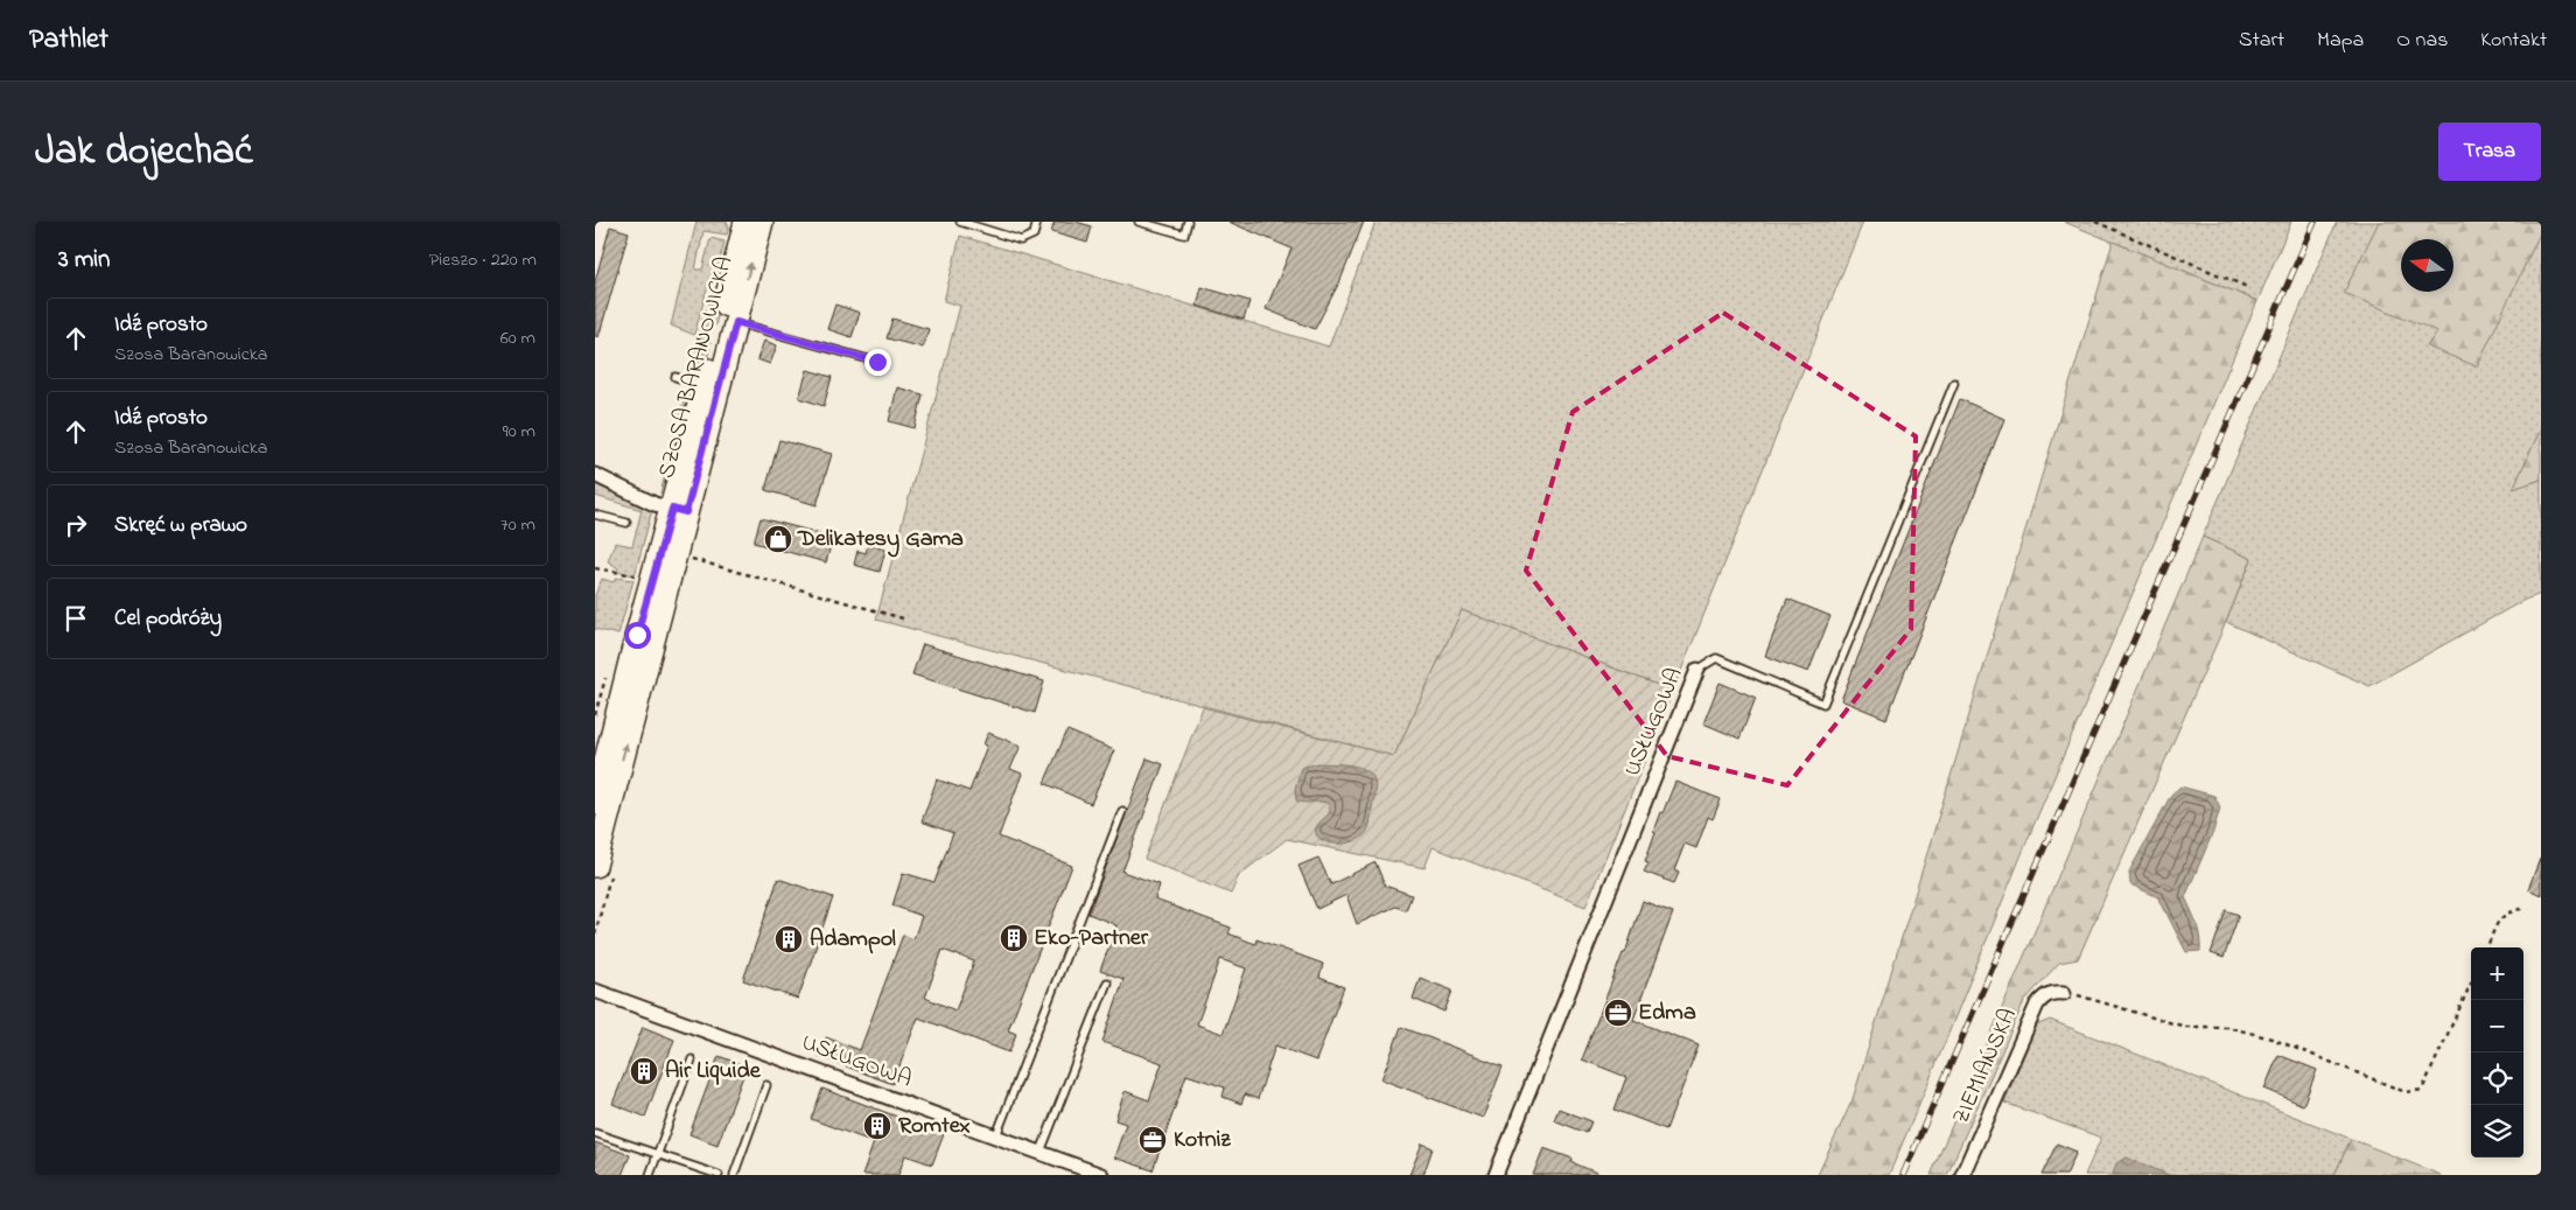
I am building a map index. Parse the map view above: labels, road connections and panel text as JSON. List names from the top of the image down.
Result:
{
  "streets": {
    "main road": ["SZOSA BARANOWICKA"],
    "street": ["USŁUGOWA", "ZIEMIAŃSKA"]
  },
  "places": {
    "shop": ["Delikatesy Gama"],
    "building": [
      "Eko-Partner",
      "Adampol",
      "Air Liquide",
      "Romtex"
    ],
    "office": ["Edma", "Kotniz"]
  },
  "north": "left",
  "page": {
    "header": "Pathlet",
    "nav": [
      "Start",
      "Mapa",
      "O nas",
      "Kontakt"
    ],
    "title": "Jak dojechać",
    "buttons": "Trasa",
    "heading": ["3 min", "Pieszo · 220 m"],
    "list": [
      ["Idź prosto", "Szosa Baranowicka", "60 m"],
      ["Idź prosto", "Szosa Baranowicka", "90 m"],
      ["Skręć w prawo", "70 m"],
      "Cel podróży"
    ],
    "map_buttons": ["+", "−"]
  }
}
